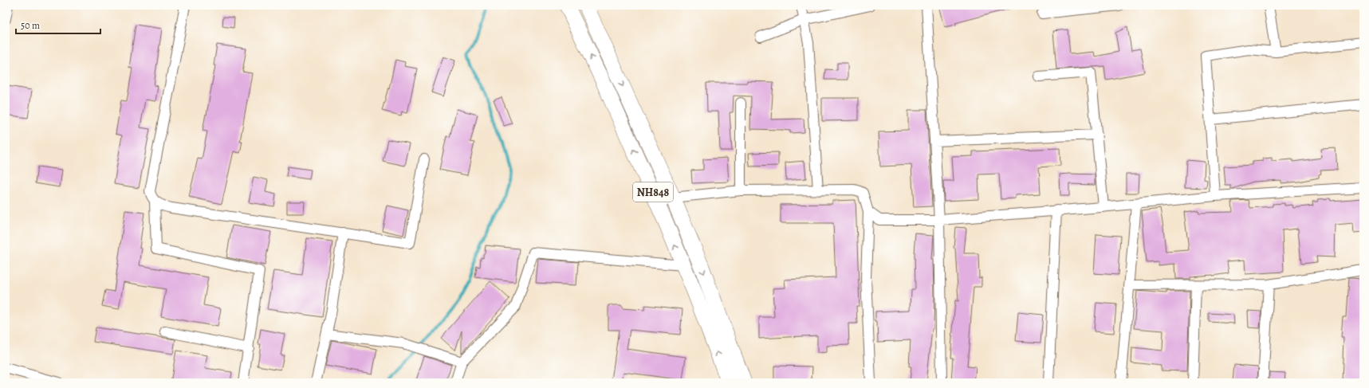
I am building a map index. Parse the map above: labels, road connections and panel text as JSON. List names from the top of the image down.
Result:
{
  "streets": {
    "highway": ["NH848"]
  },
  "scale_bar": "50 m"
}
